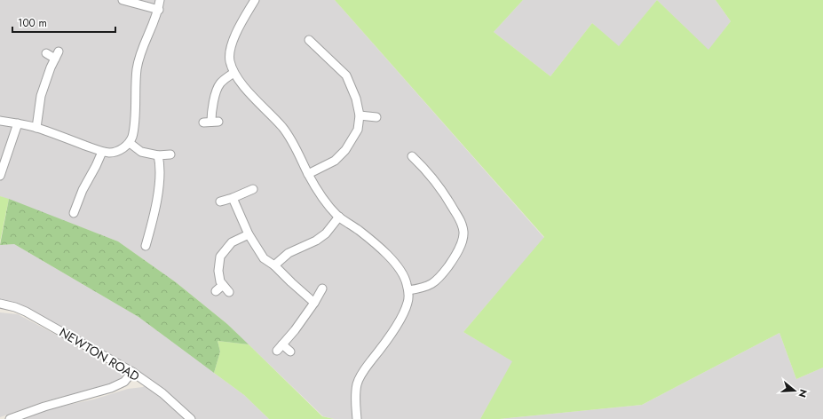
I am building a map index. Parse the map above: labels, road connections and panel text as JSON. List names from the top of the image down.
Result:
{
  "streets": {
    "street": ["NEWTON ROAD"]
  },
  "scale_bar": "100 m",
  "north": "right"
}
